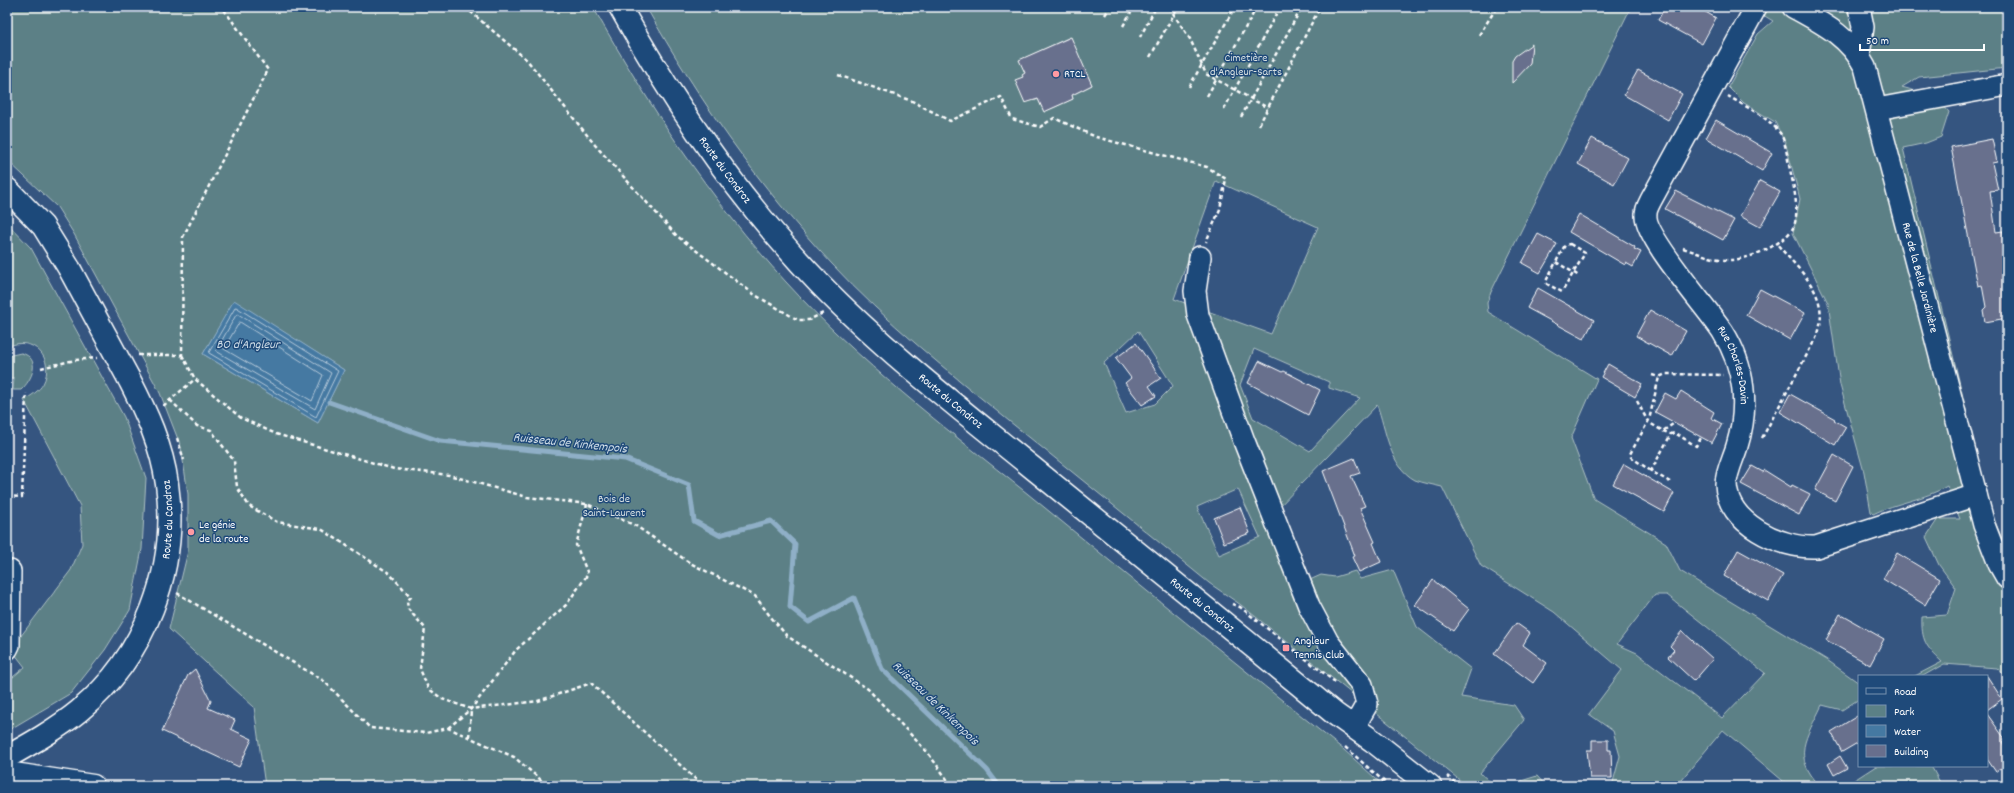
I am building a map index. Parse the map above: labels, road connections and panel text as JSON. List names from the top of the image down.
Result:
{
  "streets": {
    "main road": ["Route du Condroz"],
    "street": ["Rue de la Belle Jardinière", "Rue Charles-Davin"]
  },
  "crossings": [
    ["Rue de la Belle Jardinière", "Rue Charles-Davin"]
  ],
  "water": ["BO d'Angleur", "Ruisseau de Kinkempois"],
  "parks": ["Cimetière d'Angleur-Sarts", "Bois de Saint-Laurent"],
  "places": {
    "other": ["RTCL", "Le génie de la route"],
    "transit": ["Angleur Tennis Club"]
  },
  "legend": [
    "Road",
    "Park",
    "Water",
    "Building"
  ],
  "scale_bar": "50 m"
}
